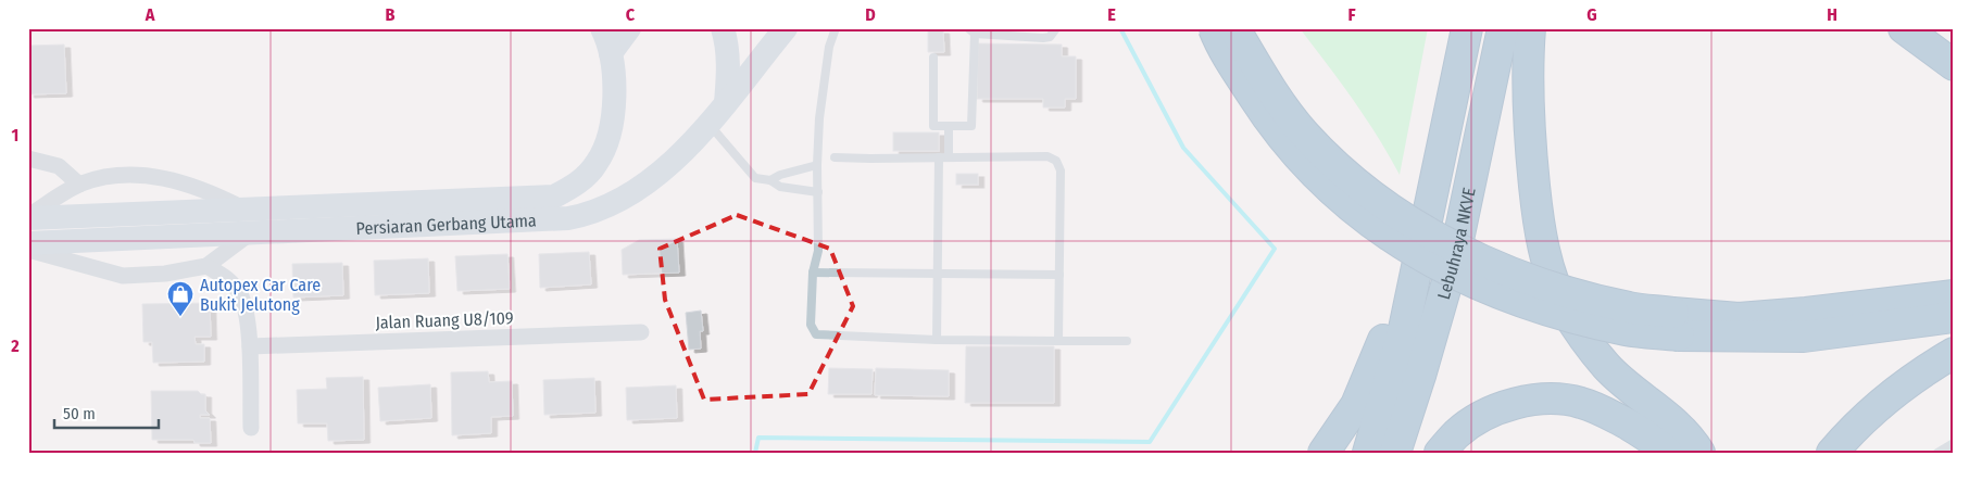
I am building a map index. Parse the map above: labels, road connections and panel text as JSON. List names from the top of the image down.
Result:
{
  "streets": {
    "highway": ["Lebuhraya NKVE"],
    "main road": ["Persiaran Gerbang Utama"],
    "street": ["Jalan Ruang U8/109"]
  },
  "places": {
    "shop": ["Autopex Car Care Bukit Jelutong"]
  },
  "scale_bar": "50 m",
  "grid": {
    "columns": [
      "A",
      "B",
      "C",
      "D",
      "E",
      "F",
      "G",
      "H"
    ],
    "rows": ["1", "2"]
  }
}
